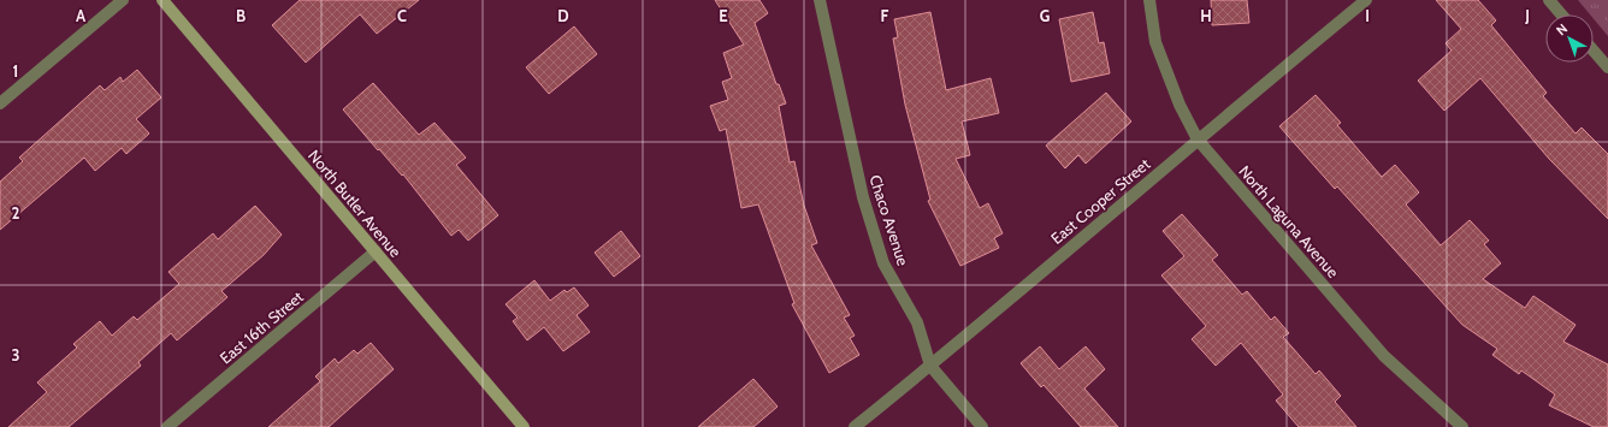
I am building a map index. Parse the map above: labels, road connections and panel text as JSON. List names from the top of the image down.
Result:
{
  "streets": {
    "main road": ["North Butler Avenue"],
    "street": [
      "East Cooper Street",
      "Chaco Avenue",
      "North Laguna Avenue",
      "East 16th Street"
    ]
  },
  "crossings": [
    ["East Cooper Street", "Chaco Avenue"],
    ["East Cooper Street", "North Laguna Avenue"],
    ["North Butler Avenue", "East 16th Street"]
  ],
  "north": "top left",
  "grid": {
    "columns": [
      "A",
      "B",
      "C",
      "D",
      "E",
      "F",
      "G",
      "H",
      "I",
      "J"
    ],
    "rows": ["1", "2", "3"]
  }
}
